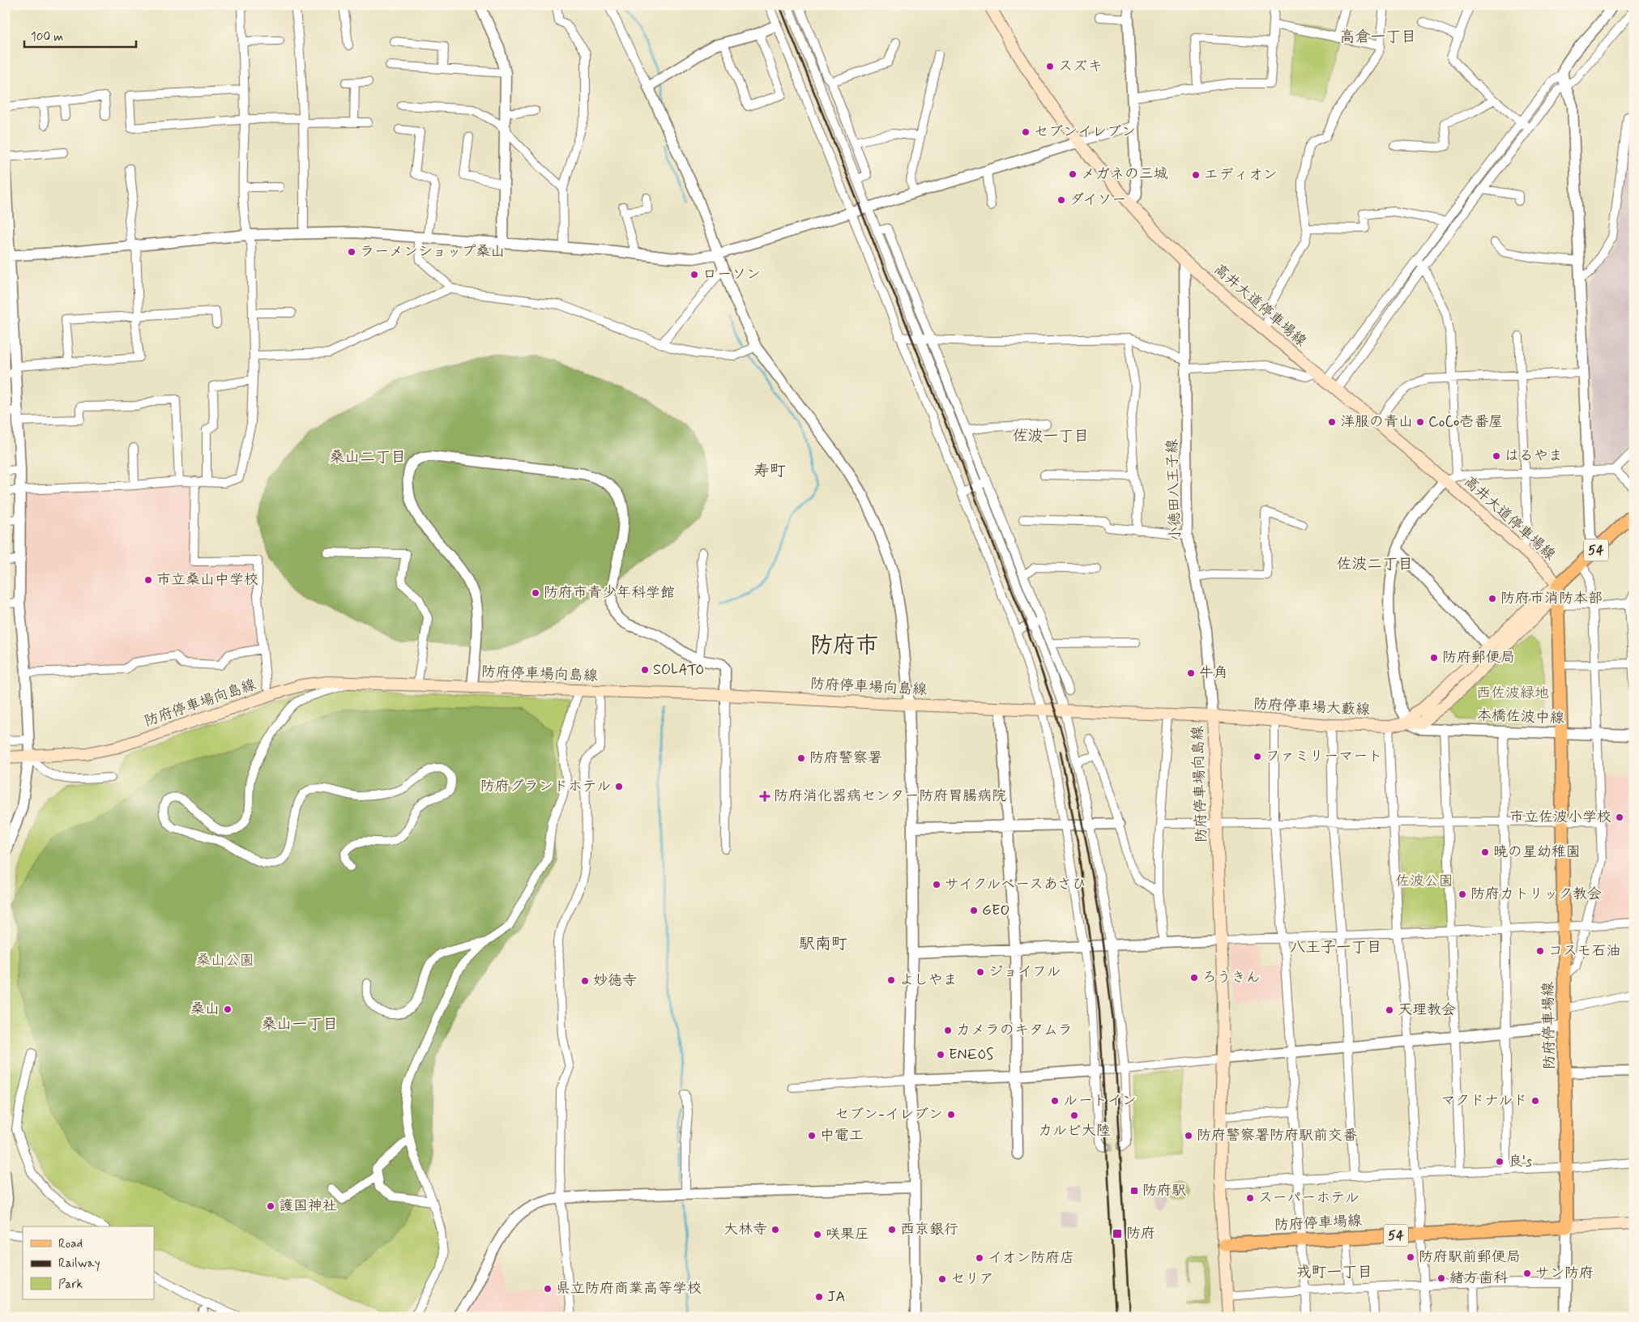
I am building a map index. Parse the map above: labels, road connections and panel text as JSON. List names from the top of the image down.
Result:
{
  "streets": {
    "main road": [
      "高井大道停車場線",
      "54",
      "防府停車場向島線",
      "防府停車場大藪線",
      "防府停車場線"
    ],
    "street": ["小徳田八王子線", "本橋佐波中線"]
  },
  "crossings": [
    ["高井大道停車場線", "小徳田八王子線"],
    ["高井大道停車場線", "54"],
    ["高井大道停車場線", "防府停車場大藪線"],
    ["高井大道停車場線", "防府停車場線"],
    ["小徳田八王子線", "防府停車場向島線"],
    ["小徳田八王子線", "防府停車場大藪線"],
    ["54", "防府停車場大藪線"],
    ["54", "防府停車場線"],
    ["防府停車場向島線", "防府停車場大藪線"],
    ["防府停車場向島線", "防府停車場線"],
    ["防府停車場大藪線", "本橋佐波中線"],
    ["防府停車場大藪線", "防府停車場線"],
    ["本橋佐波中線", "防府停車場線"]
  ],
  "districts": [
    "高倉一丁目",
    "佐波一丁目",
    "桑山二丁目",
    "寿町",
    "佐波二丁目",
    "防府市",
    "駅南町",
    "八王子一丁目",
    "桑山一丁目",
    "戎町一丁目"
  ],
  "parks": ["西佐波緑地", "佐波公園", "桑山公園"],
  "places": {
    "other": [
      "スズキ",
      "セブンイレブン",
      "メガネの三城",
      "エディオン",
      "ダイソー",
      "ラーメンショップ桑山",
      "ローソン",
      "洋服の青山",
      "CoCo壱番屋",
      "はるやま",
      "市立桑山中学校",
      "防府市青少年科学館",
      "防府市消防本部",
      "防府郵便局",
      "SOLATO",
      "牛角",
      "ファミリーマート",
      "防府警察署",
      "防府グランドホテル",
      "市立佐波小学校",
      "暁の星幼稚園",
      "サイクルベースあさひ",
      "防府カトリック教会",
      "GEO",
      "コスモ石油",
      "ジョイフル",
      "ろうきん",
      "よしやま",
      "妙徳寺",
      "桑山",
      "天理教会",
      "カメラのキタムラ",
      "ENEOS",
      "ルートイン",
      "マクドナルド",
      "セブン-イレブン",
      "カルビ大陸",
      "中電工",
      "防府警察署防府駅前交番",
      "良's",
      "スーパーホテル",
      "護国神社",
      "大林寺",
      "西京銀行",
      "咲果圧",
      "防府駅前郵便局",
      "イオン防府店",
      "サン防府",
      "緒方歯科",
      "セリア",
      "県立防府商業高等学校",
      "JA"
    ],
    "health": ["防府消化器病センター防府胃腸病院"],
    "transit": ["防府駅", "防府"]
  },
  "legend": ["Road", "Railway", "Park"],
  "scale_bar": "100 m"
}
